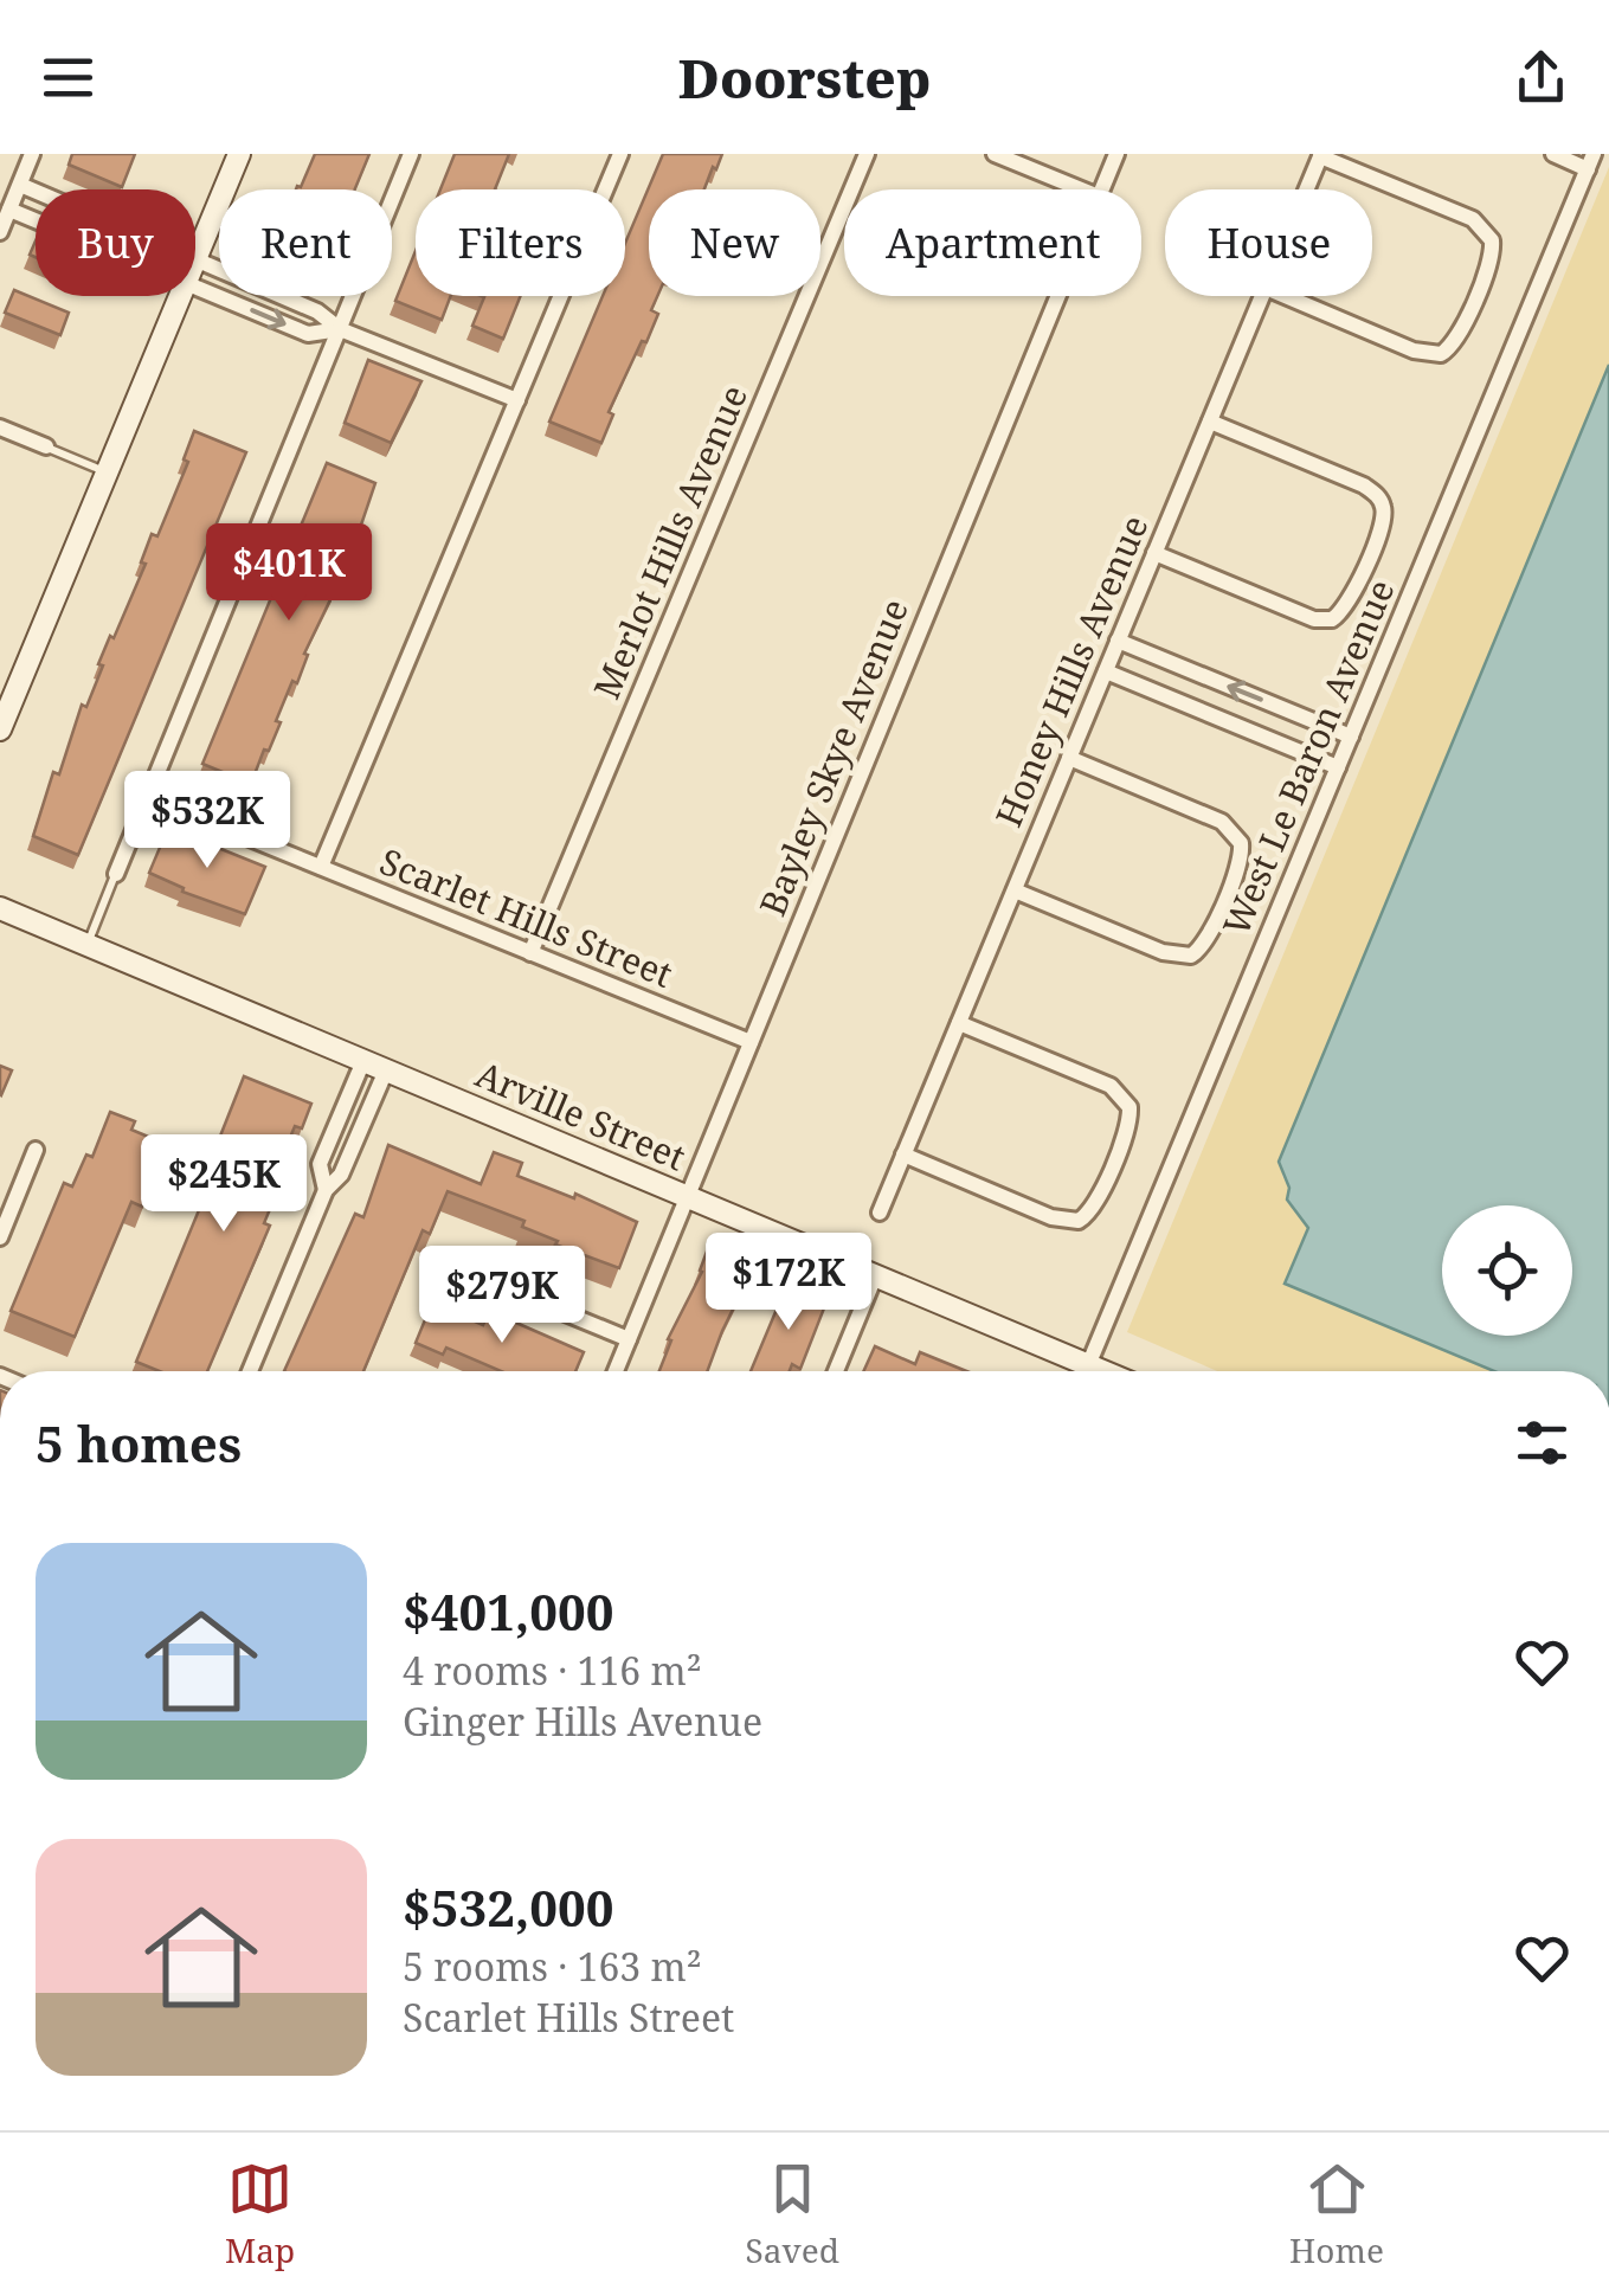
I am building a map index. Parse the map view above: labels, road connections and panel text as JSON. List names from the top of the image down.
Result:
{
  "streets": {
    "street": [
      "Merlot Hills Avenue",
      "Honey Hills Avenue",
      "Bayley Skye Avenue",
      "West Le Baron Avenue",
      "Scarlet Hills Street",
      "Arville Street"
    ]
  },
  "crossings": [
    ["Merlot Hills Avenue", "Scarlet Hills Street"],
    ["Bayley Skye Avenue", "Scarlet Hills Street"],
    ["Bayley Skye Avenue", "Arville Street"]
  ],
  "page": {
    "header": "Doorstep",
    "chip": [
      "Buy",
      "Rent",
      "Filters",
      "New",
      "Apartment",
      "House"
    ],
    "price": [
      "$401K",
      "$532K",
      "$245K",
      "$172K",
      "$279K"
    ],
    "heading": "5 homes",
    "list": [
      {
        "name": "$401,000",
        "note": "4 rooms · 116 m² · Ginger Hills Avenue"
      },
      {
        "name": "$532,000",
        "note": "5 rooms · 163 m² · Scarlet Hills Street"
      }
    ],
    "tabs": ["Map", "Saved", "Home"]
  }
}
